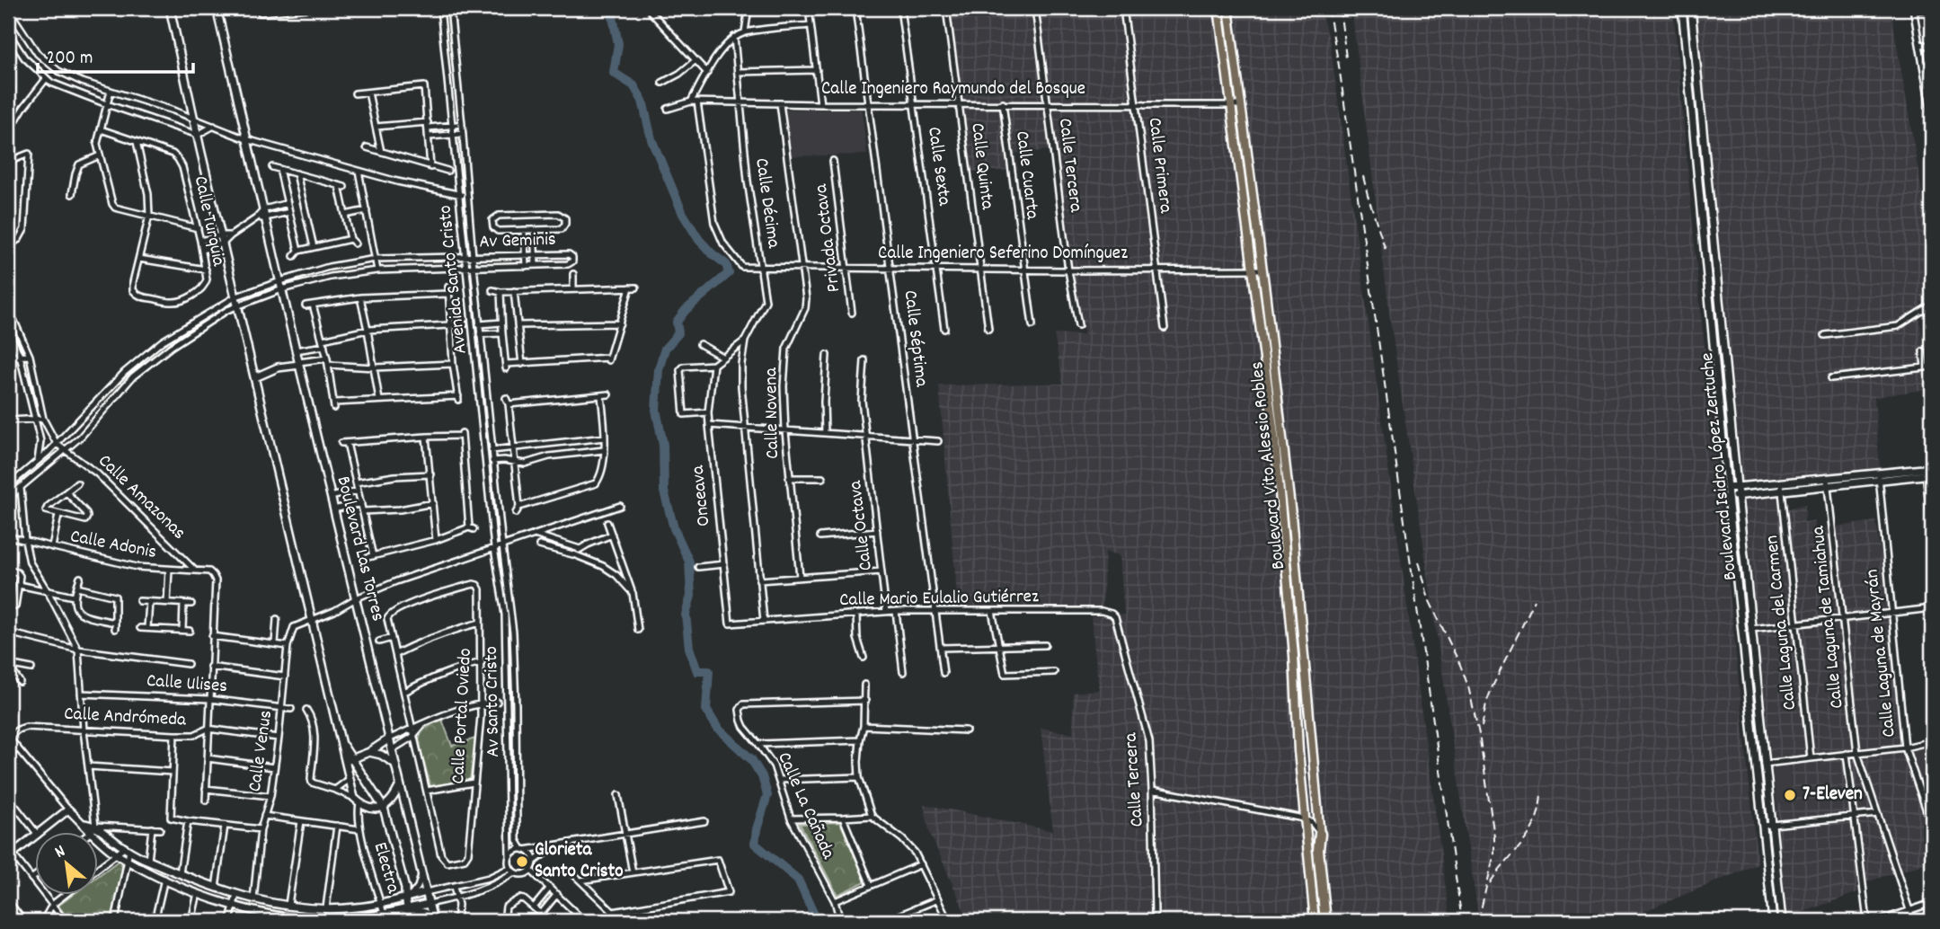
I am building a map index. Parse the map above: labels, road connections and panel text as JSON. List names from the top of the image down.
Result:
{
  "streets": {
    "main road": ["Boulevard Vito Alessio Robles", "Boulevard Isidro López Zertuche", "Boulevard Las Torres"],
    "street": [
      "Calle Ingeniero Raymundo del Bosque",
      "Calle Tercera",
      "Calle Primera",
      "Calle Sexta",
      "Calle Quinta",
      "Calle Cuarta",
      "Calle Décima",
      "Calle Turquia",
      "Privada Octava",
      "Av Geminis",
      "Calle Ingeniero Seferino Domínguez",
      "Avenida Santo Cristo",
      "Calle Séptima",
      "Calle Novena",
      "Onceava",
      "Calle Amazonas",
      "Calle Octava",
      "Calle Adonis",
      "Calle Mario Eulalio Gutiérrez",
      "Calle Laguna de Tamiahua",
      "Calle Laguna del Carmen",
      "Calle Laguna de Mayrán",
      "Calle Ulises",
      "Av Santo Cristo",
      "Calle Portal Oviedo",
      "Calle Andrómeda",
      "Calle Venus",
      "Calle La Cañada",
      "Electra"
    ]
  },
  "crossings": [
    ["Calle Ingeniero Raymundo del Bosque", "Calle Tercera"],
    ["Calle Ingeniero Raymundo del Bosque", "Calle Primera"],
    ["Calle Ingeniero Raymundo del Bosque", "Calle Sexta"],
    ["Calle Ingeniero Raymundo del Bosque", "Calle Quinta"],
    ["Calle Ingeniero Raymundo del Bosque", "Calle Cuarta"],
    ["Calle Ingeniero Raymundo del Bosque", "Calle Décima"],
    ["Calle Ingeniero Raymundo del Bosque", "Calle Ingeniero Seferino Domínguez"],
    ["Calle Ingeniero Raymundo del Bosque", "Calle Séptima"],
    ["Calle Ingeniero Raymundo del Bosque", "Calle Novena"],
    ["Calle Ingeniero Raymundo del Bosque", "Boulevard Vito Alessio Robles"],
    ["Calle Tercera", "Calle Ingeniero Seferino Domínguez"],
    ["Calle Tercera", "Calle Mario Eulalio Gutiérrez"],
    ["Calle Primera", "Calle Ingeniero Seferino Domínguez"],
    ["Calle Sexta", "Calle Ingeniero Seferino Domínguez"],
    ["Calle Quinta", "Calle Ingeniero Seferino Domínguez"],
    ["Calle Cuarta", "Calle Ingeniero Seferino Domínguez"],
    ["Calle Décima", "Calle Ingeniero Seferino Domínguez"],
    ["Calle Décima", "Onceava"],
    ["Privada Octava", "Calle Ingeniero Seferino Domínguez"],
    ["Av Geminis", "Avenida Santo Cristo"],
    ["Av Geminis", "Calle Amazonas"],
    ["Av Geminis", "Boulevard Las Torres"],
    ["Calle Ingeniero Seferino Domínguez", "Calle Séptima"],
    ["Calle Ingeniero Seferino Domínguez", "Calle Novena"],
    ["Calle Ingeniero Seferino Domínguez", "Boulevard Vito Alessio Robles"],
    ["Avenida Santo Cristo", "Av Santo Cristo"],
    ["Calle Séptima", "Calle Mario Eulalio Gutiérrez"],
    ["Onceava", "Calle Mario Eulalio Gutiérrez"],
    ["Calle Amazonas", "Calle Adonis"],
    ["Calle Octava", "Calle Mario Eulalio Gutiérrez"],
    ["Calle Ulises", "Calle Venus"],
    ["Calle Andrómeda", "Calle Venus"]
  ],
  "places": ["7-Eleven", "Glorieta Santo Cristo"],
  "scale_bar": "200 m",
  "north": "top left"
}
